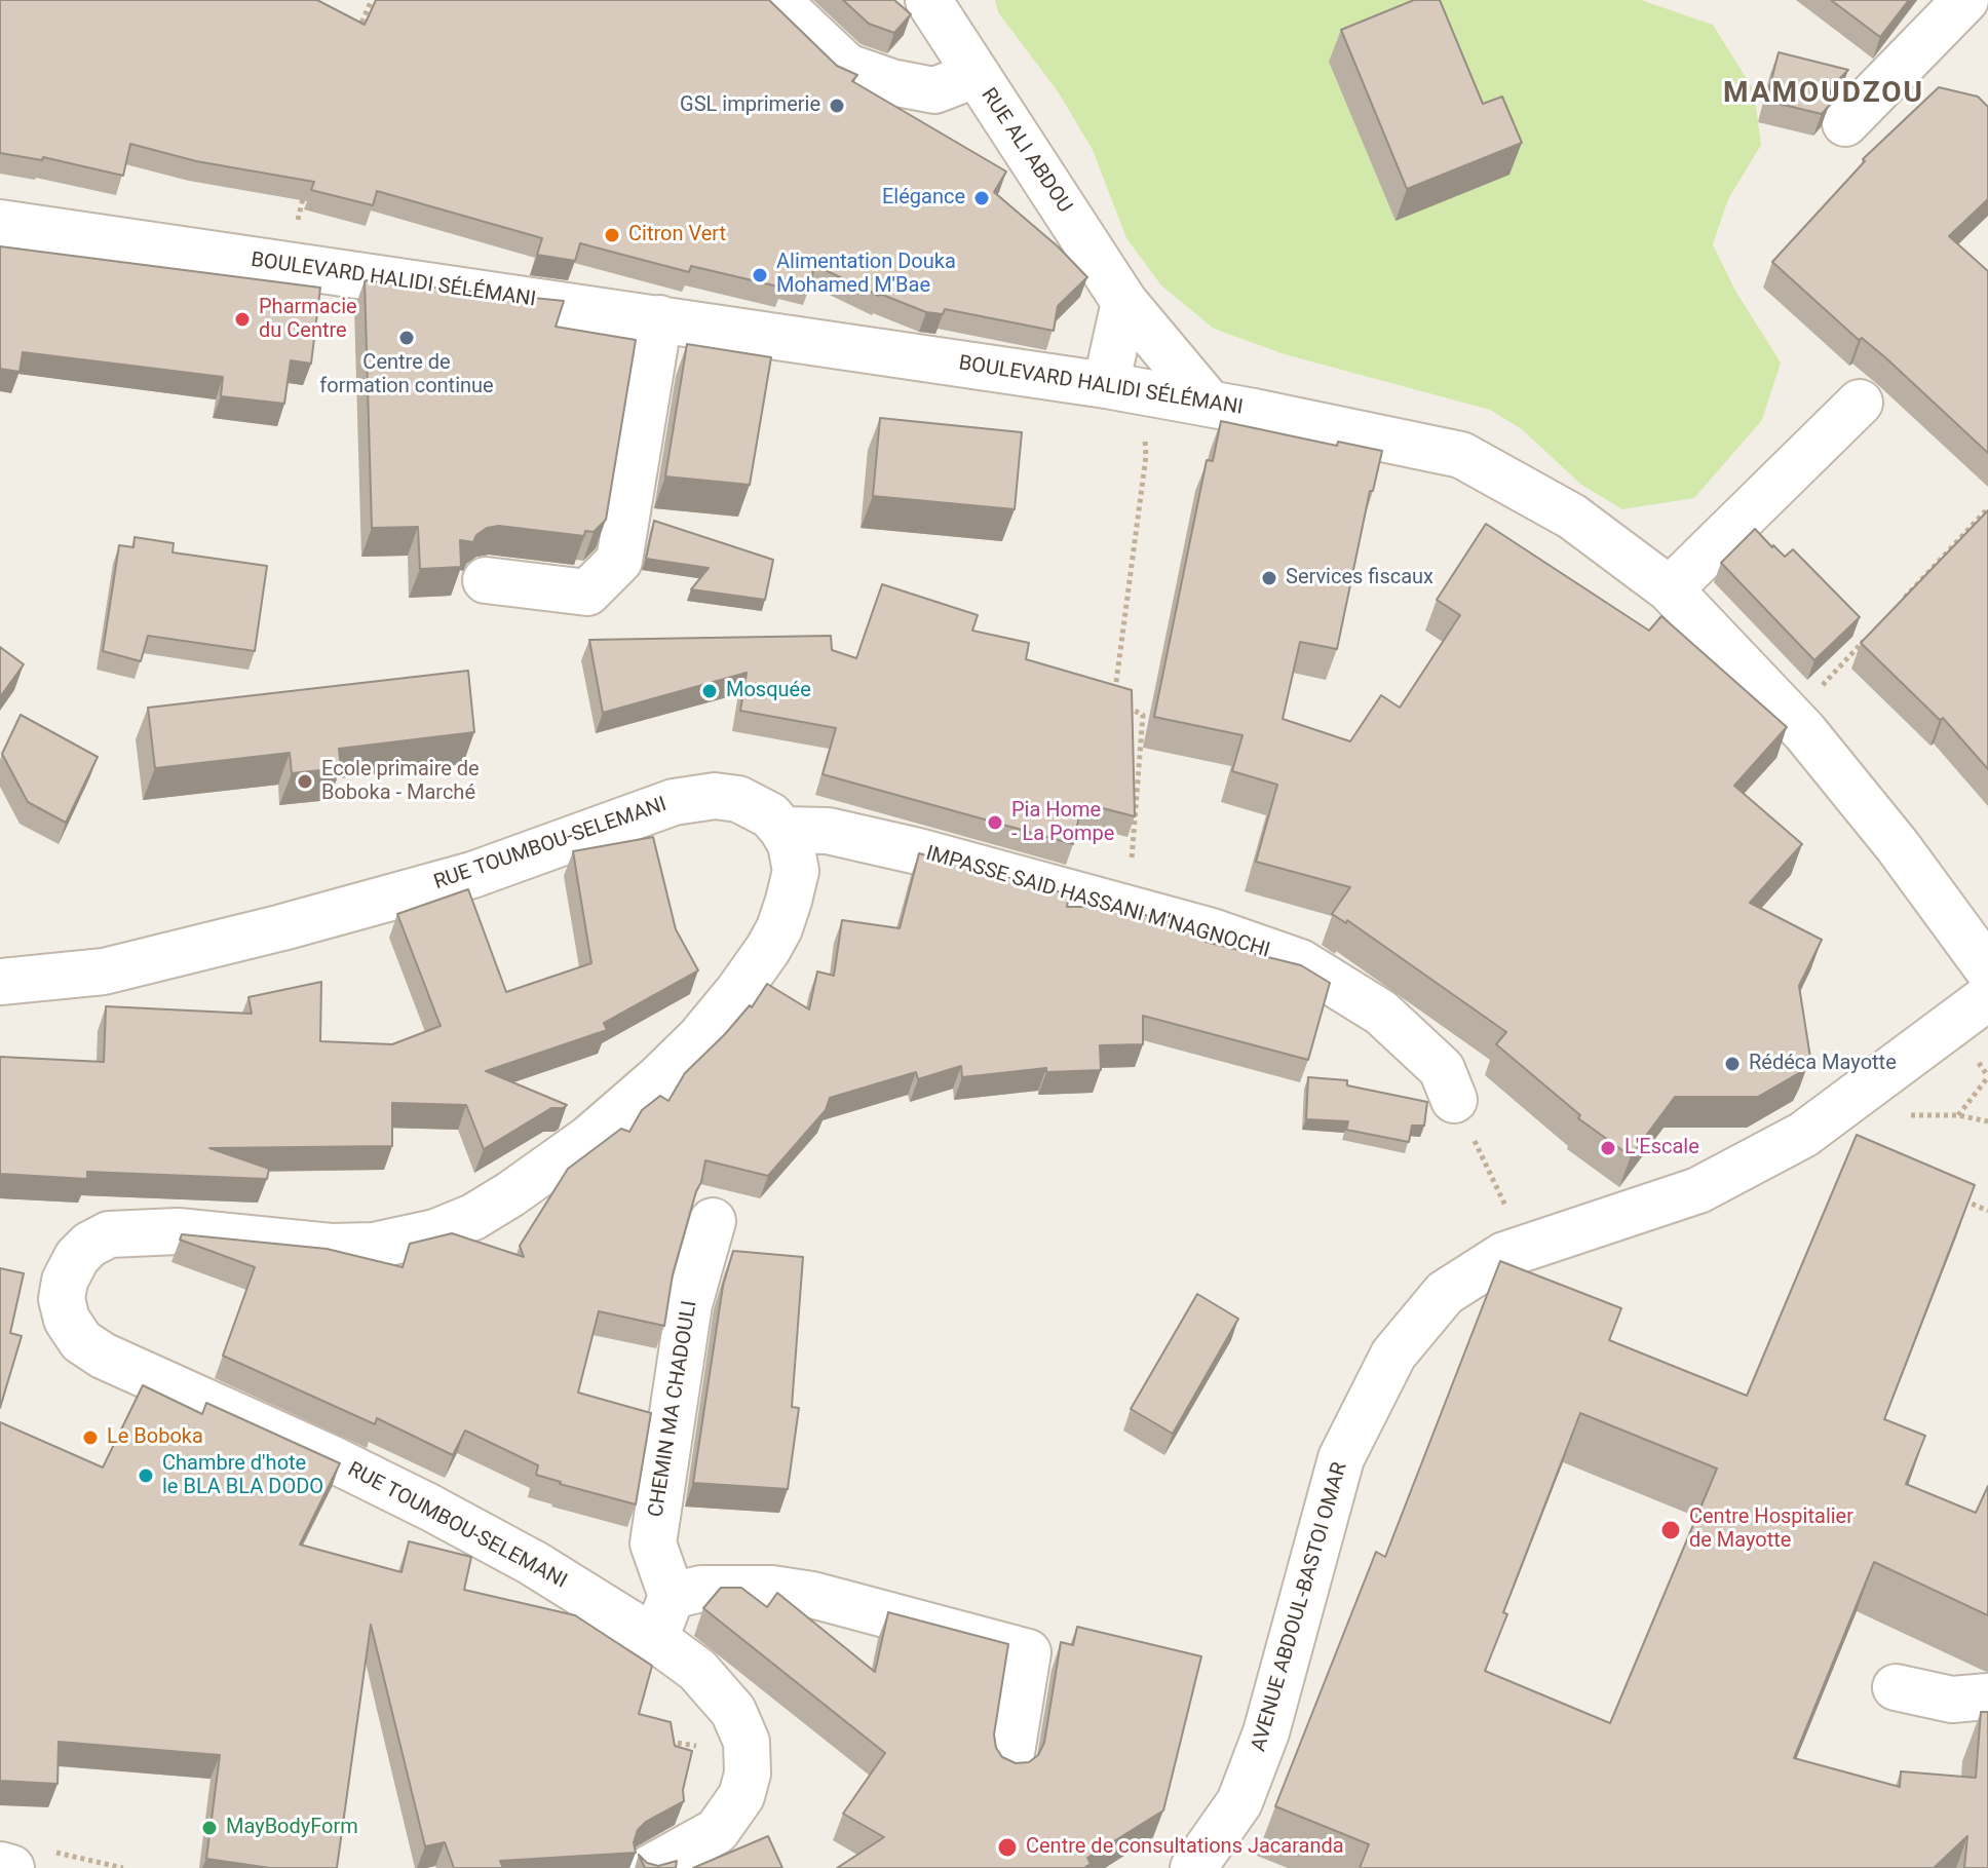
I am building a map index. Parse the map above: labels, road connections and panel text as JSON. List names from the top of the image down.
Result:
{
  "streets": {
    "street": [
      "RUE ALI ABDOU",
      "BOULEVARD HALIDI SÉLÉMANI",
      "RUE TOUMBOU-SELEMANI",
      "IMPASSE SAID HASSANI M'NAGNOCHI",
      "CHEMIN MA CHADOULI",
      "AVENUE ABDOUL-BASTOI OMAR"
    ]
  },
  "crossings": [
    ["RUE ALI ABDOU", "BOULEVARD HALIDI SÉLÉMANI"],
    ["RUE TOUMBOU-SELEMANI", "IMPASSE SAID HASSANI M'NAGNOCHI"]
  ],
  "districts": ["MAMOUDZOU"],
  "places": [
    "GSL imprimerie",
    "Elégance",
    "Citron Vert",
    "Alimentation Douka Mohamed M'Bae",
    "Pharmacie du Centre",
    "Centre de formation continue",
    "Services fiscaux",
    "Mosquée",
    "Ecole primaire de Boboka - Marché",
    "Pia Home - La Pompe",
    "Rédéca Mayotte",
    "L'Escale",
    "Le Boboka",
    "Chambre d'hote le BLA BLA DODO",
    "Centre Hospitalier de Mayotte",
    "MayBodyForm",
    "Centre de consultations Jacaranda"
  ]
}
